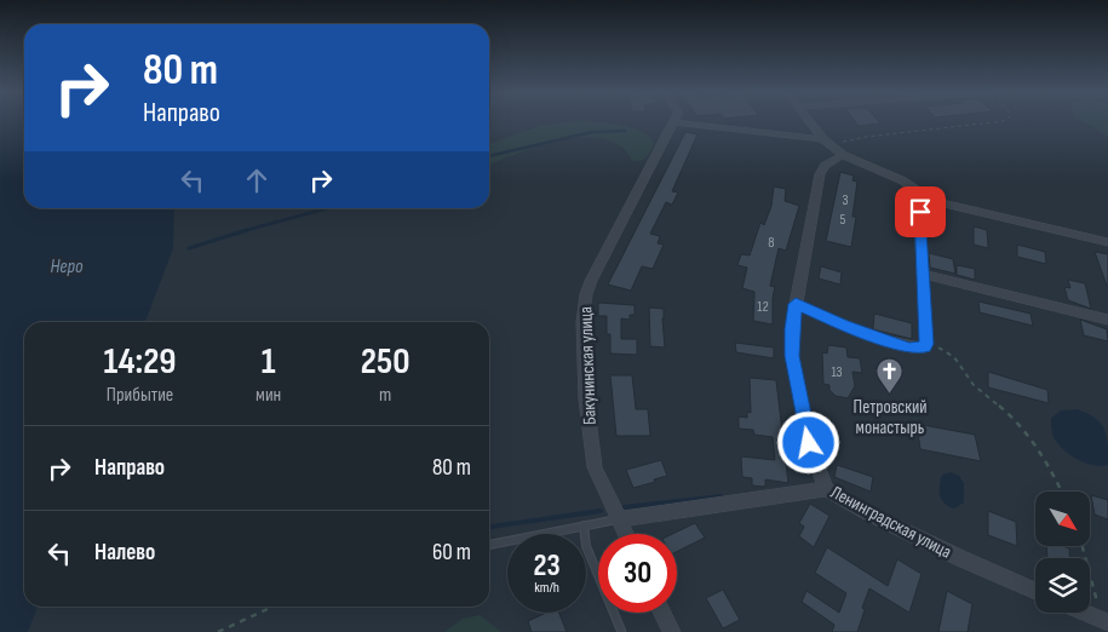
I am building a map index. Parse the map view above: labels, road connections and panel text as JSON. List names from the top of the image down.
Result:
{
  "streets": {
    "street": ["Бакунинская улица", "Ленинградская улица"]
  },
  "water": ["Неро"],
  "places": {
    "church": ["Петровский монастырь"]
  },
  "house_numbers": [
    "3",
    "5",
    "8",
    "12",
    "13"
  ],
  "north": "bottom right",
  "page": {
    "turn": ["80 m", "Направо"],
    "eta": [
      "14:29",
      "Прибытие",
      "1",
      "мин",
      "250",
      "m"
    ],
    "list": [
      {
        "name": "Направо",
        "value": "80 m"
      },
      {
        "name": "Налево",
        "value": "60 m"
      }
    ],
    "speed": "23 km/h",
    "limit": "30"
  }
}
